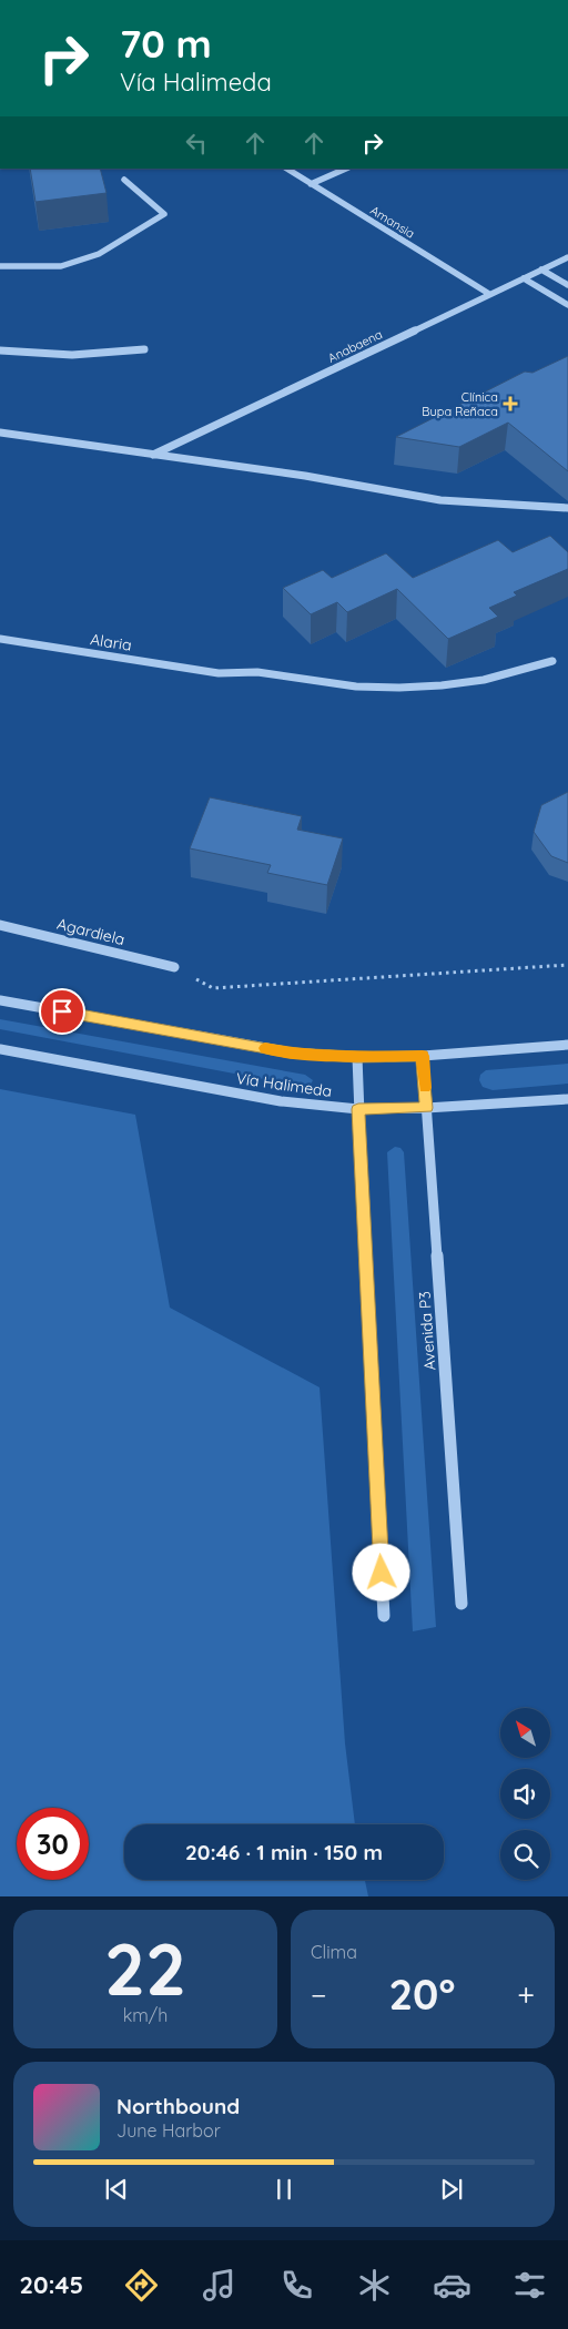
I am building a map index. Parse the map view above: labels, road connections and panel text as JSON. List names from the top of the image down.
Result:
{
  "streets": {
    "street": [
      "Amansia",
      "Anabaena",
      "Alaria",
      "Agardiela",
      "Vía Halimeda",
      "Avenida P3"
    ]
  },
  "crossings": [
    ["Amansia", "Anabaena"],
    ["Vía Halimeda", "Avenida P3"]
  ],
  "places": {
    "health": ["Clínica Bupa Reñaca"]
  },
  "north": "top left",
  "page": {
    "turn": ["70 m", "Vía Halimeda"],
    "limit": "30",
    "trip": "20:46 · 1 min · 150 m",
    "tile": [
      ["22", "km/h"],
      "Clima"
    ],
    "heat": ["−", "20°", "+"],
    "song": ["Northbound", "June Harbor"],
    "tabs": "20:45"
  }
}
